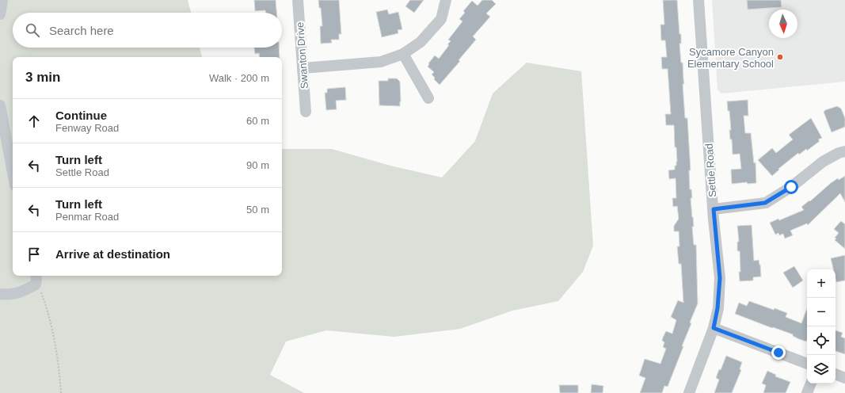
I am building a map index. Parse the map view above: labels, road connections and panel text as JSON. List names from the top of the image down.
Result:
{
  "streets": {
    "street": ["Swanton Drive", "Settle Road"]
  },
  "places": ["Sycamore Canyon Elementary School"],
  "north": "bottom",
  "page": {
    "search": "Search here",
    "heading": ["3 min", "Walk · 200 m"],
    "list": [
      ["Continue", "Fenway Road", "60 m"],
      ["Turn left", "Settle Road", "90 m"],
      ["Turn left", "Penmar Road", "50 m"],
      "Arrive at destination"
    ],
    "map_buttons": ["+", "−"]
  }
}
